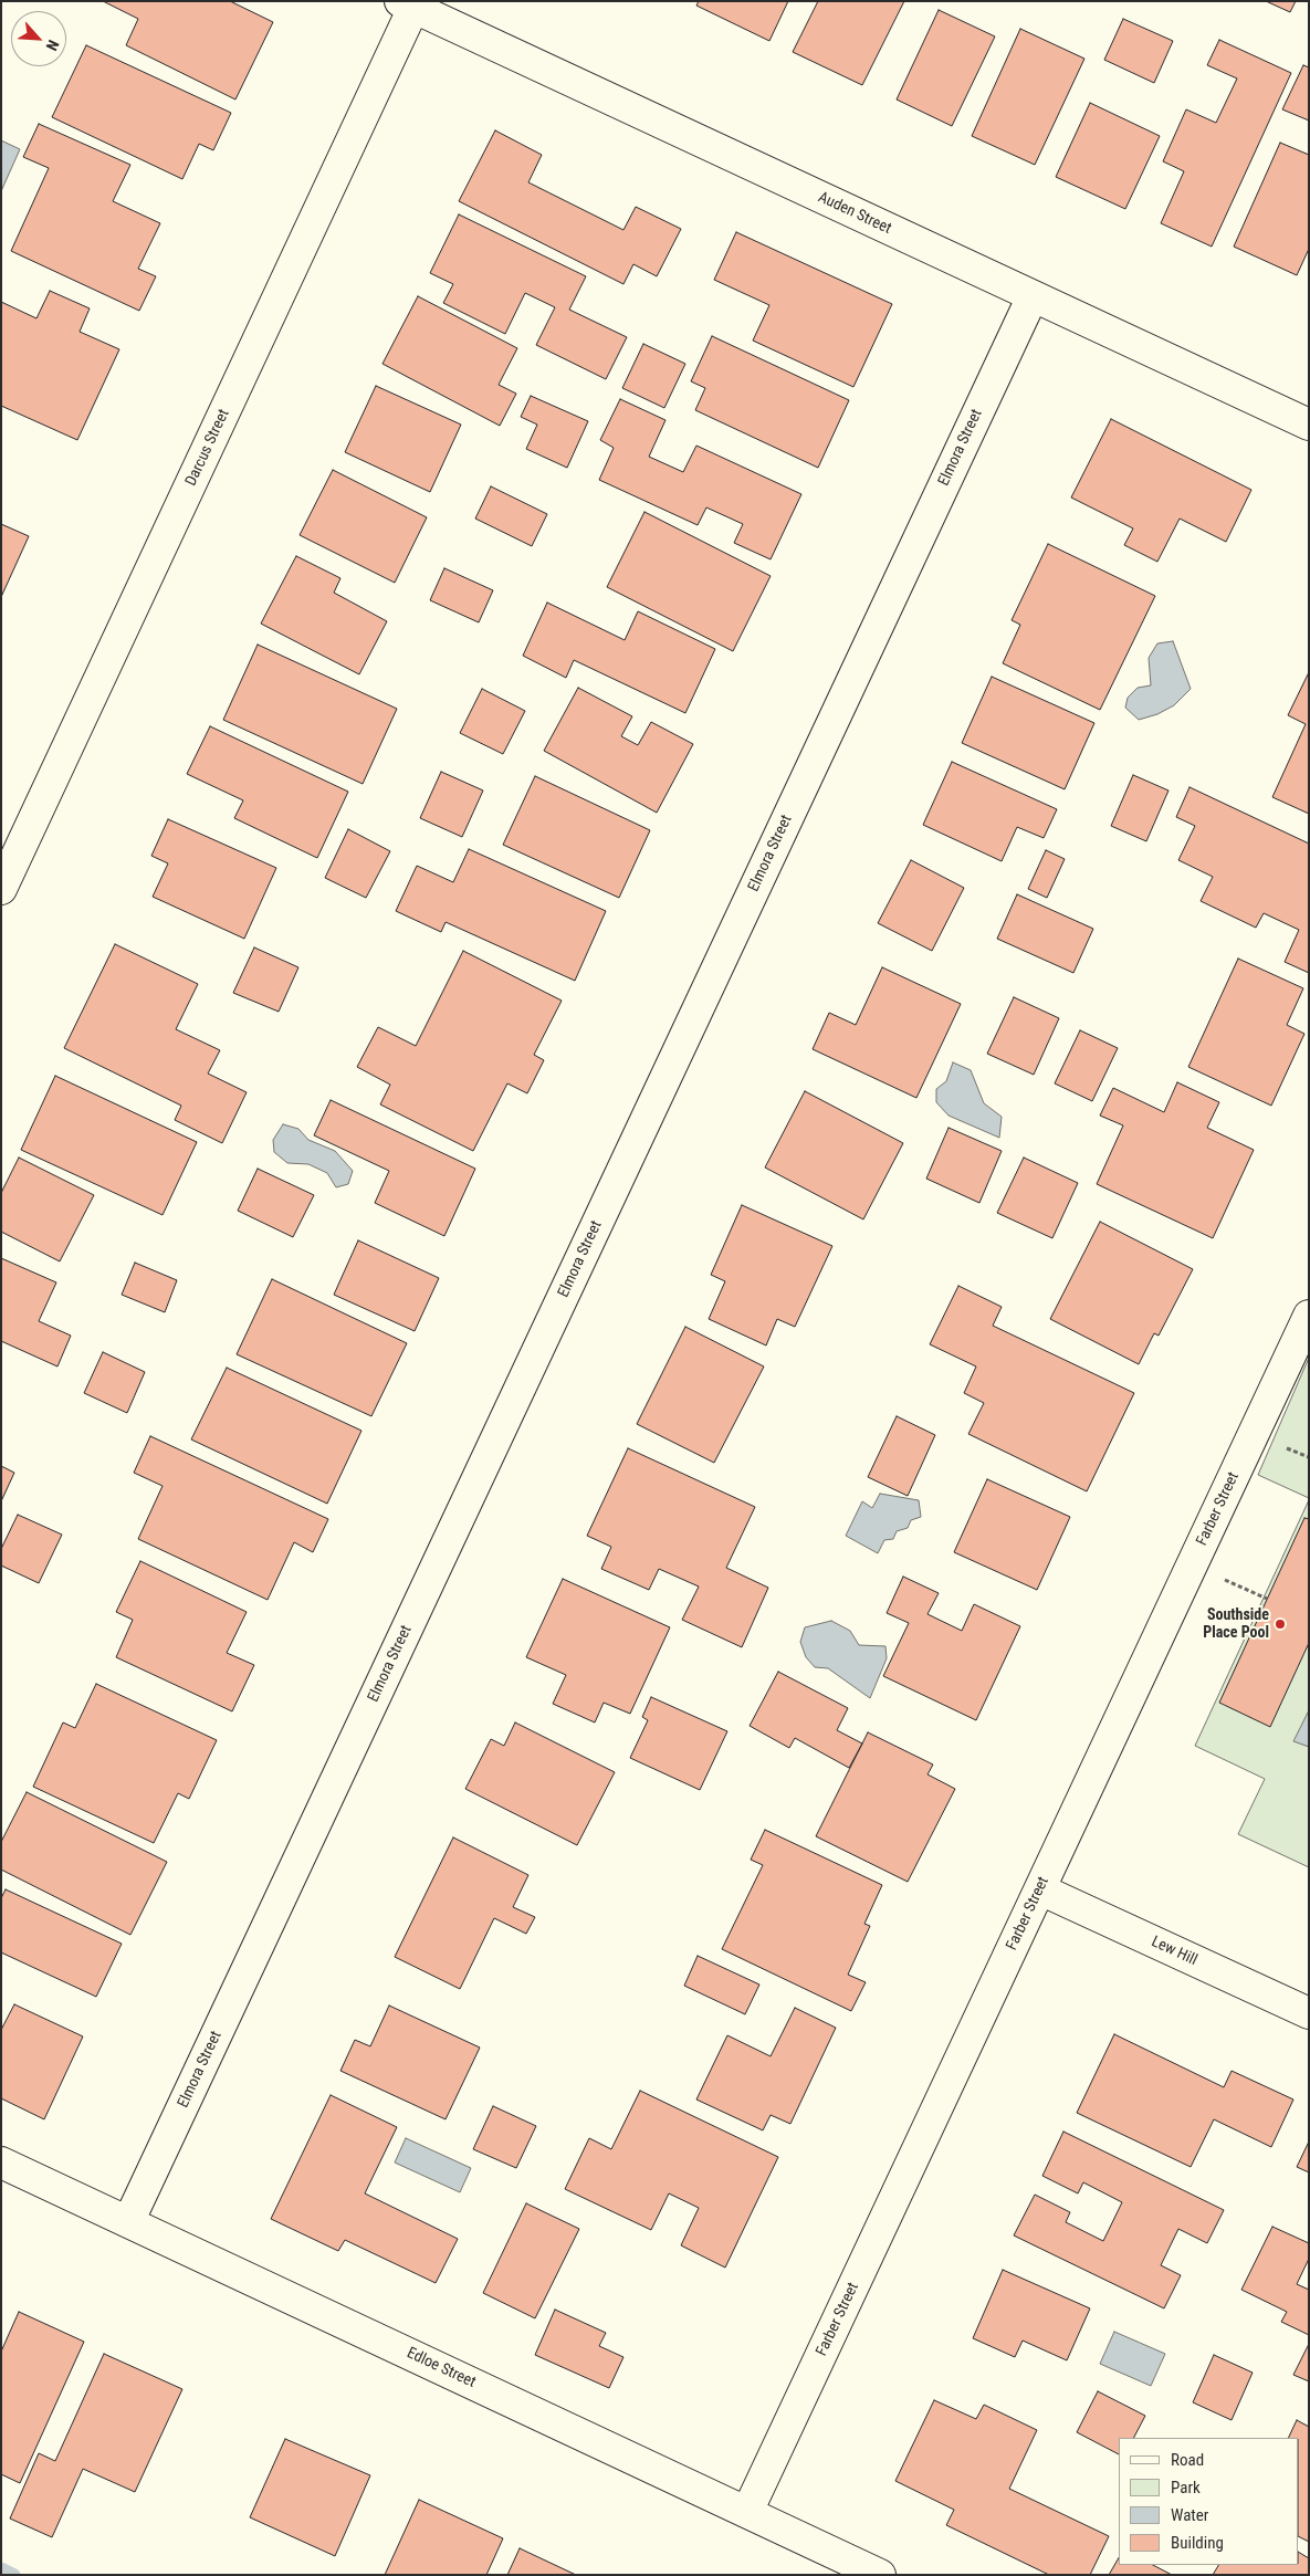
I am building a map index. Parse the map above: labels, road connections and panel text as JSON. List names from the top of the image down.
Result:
{
  "streets": {
    "street": [
      "Auden Street",
      "Darcus Street",
      "Elmora Street",
      "Farber Street",
      "Lew Hill",
      "Edloe Street"
    ]
  },
  "crossings": [
    ["Auden Street", "Darcus Street"],
    ["Auden Street", "Elmora Street"],
    ["Elmora Street", "Edloe Street"],
    ["Farber Street", "Lew Hill"],
    ["Farber Street", "Edloe Street"]
  ],
  "places": ["Southside Place Pool"],
  "legend": [
    "Road",
    "Park",
    "Water",
    "Building"
  ],
  "north": "bottom right"
}
